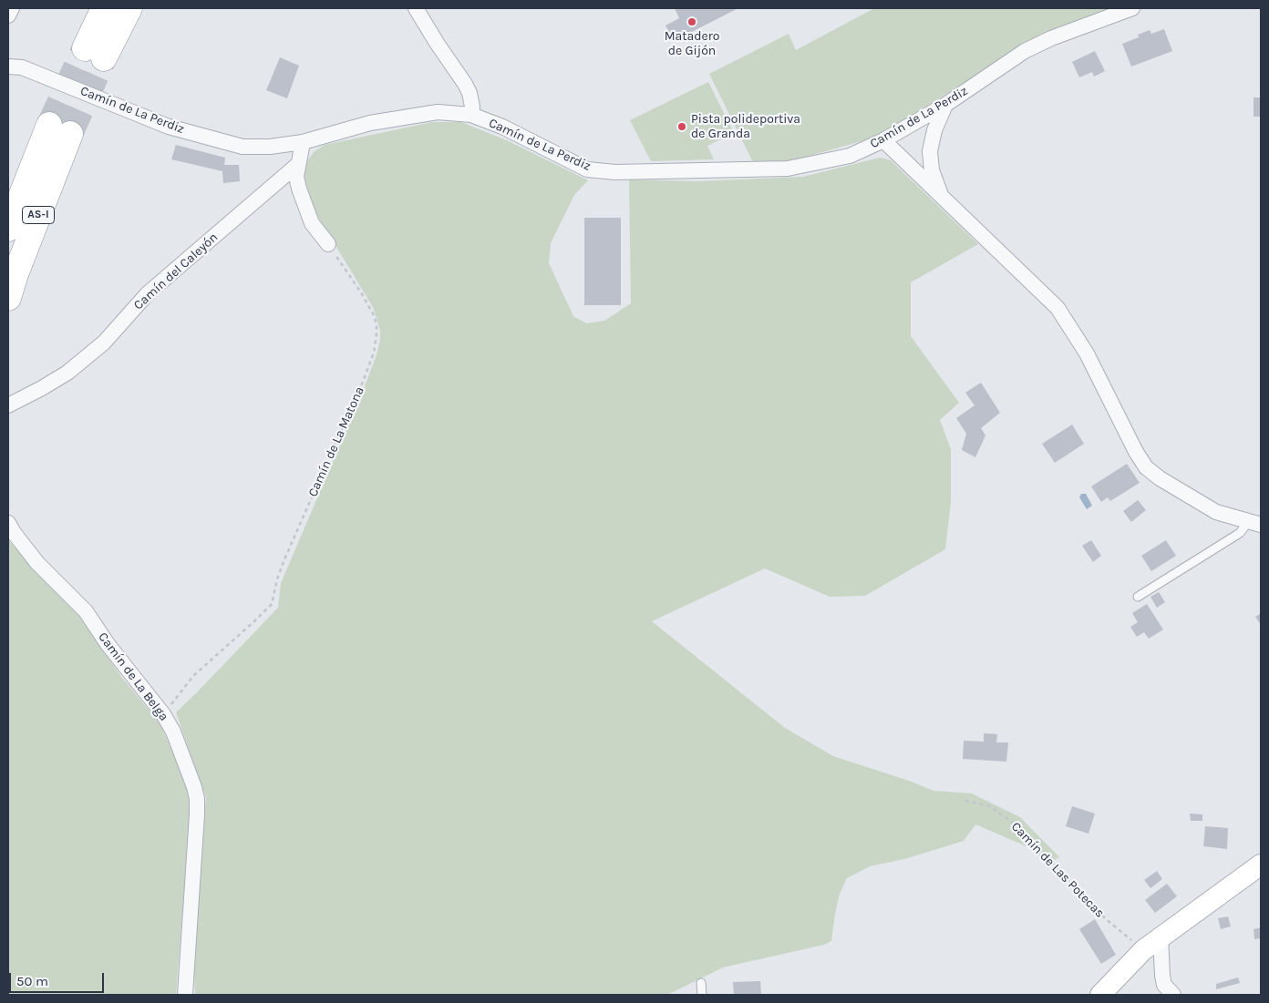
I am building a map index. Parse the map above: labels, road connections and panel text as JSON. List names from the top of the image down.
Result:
{
  "streets": {
    "highway": ["AS-I"],
    "street": ["Camín de La Perdiz", "Camín del Caleyón", "Camín de La Belga"],
    "path": ["Camín de La Matona", "Camín de Las Potecas"]
  },
  "crossings": [
    ["Camín de La Matona", "Camín de La Belga"]
  ],
  "places": ["Matadero de Gijón", "Pista polideportiva de Granda"],
  "scale_bar": "50 m"
}
